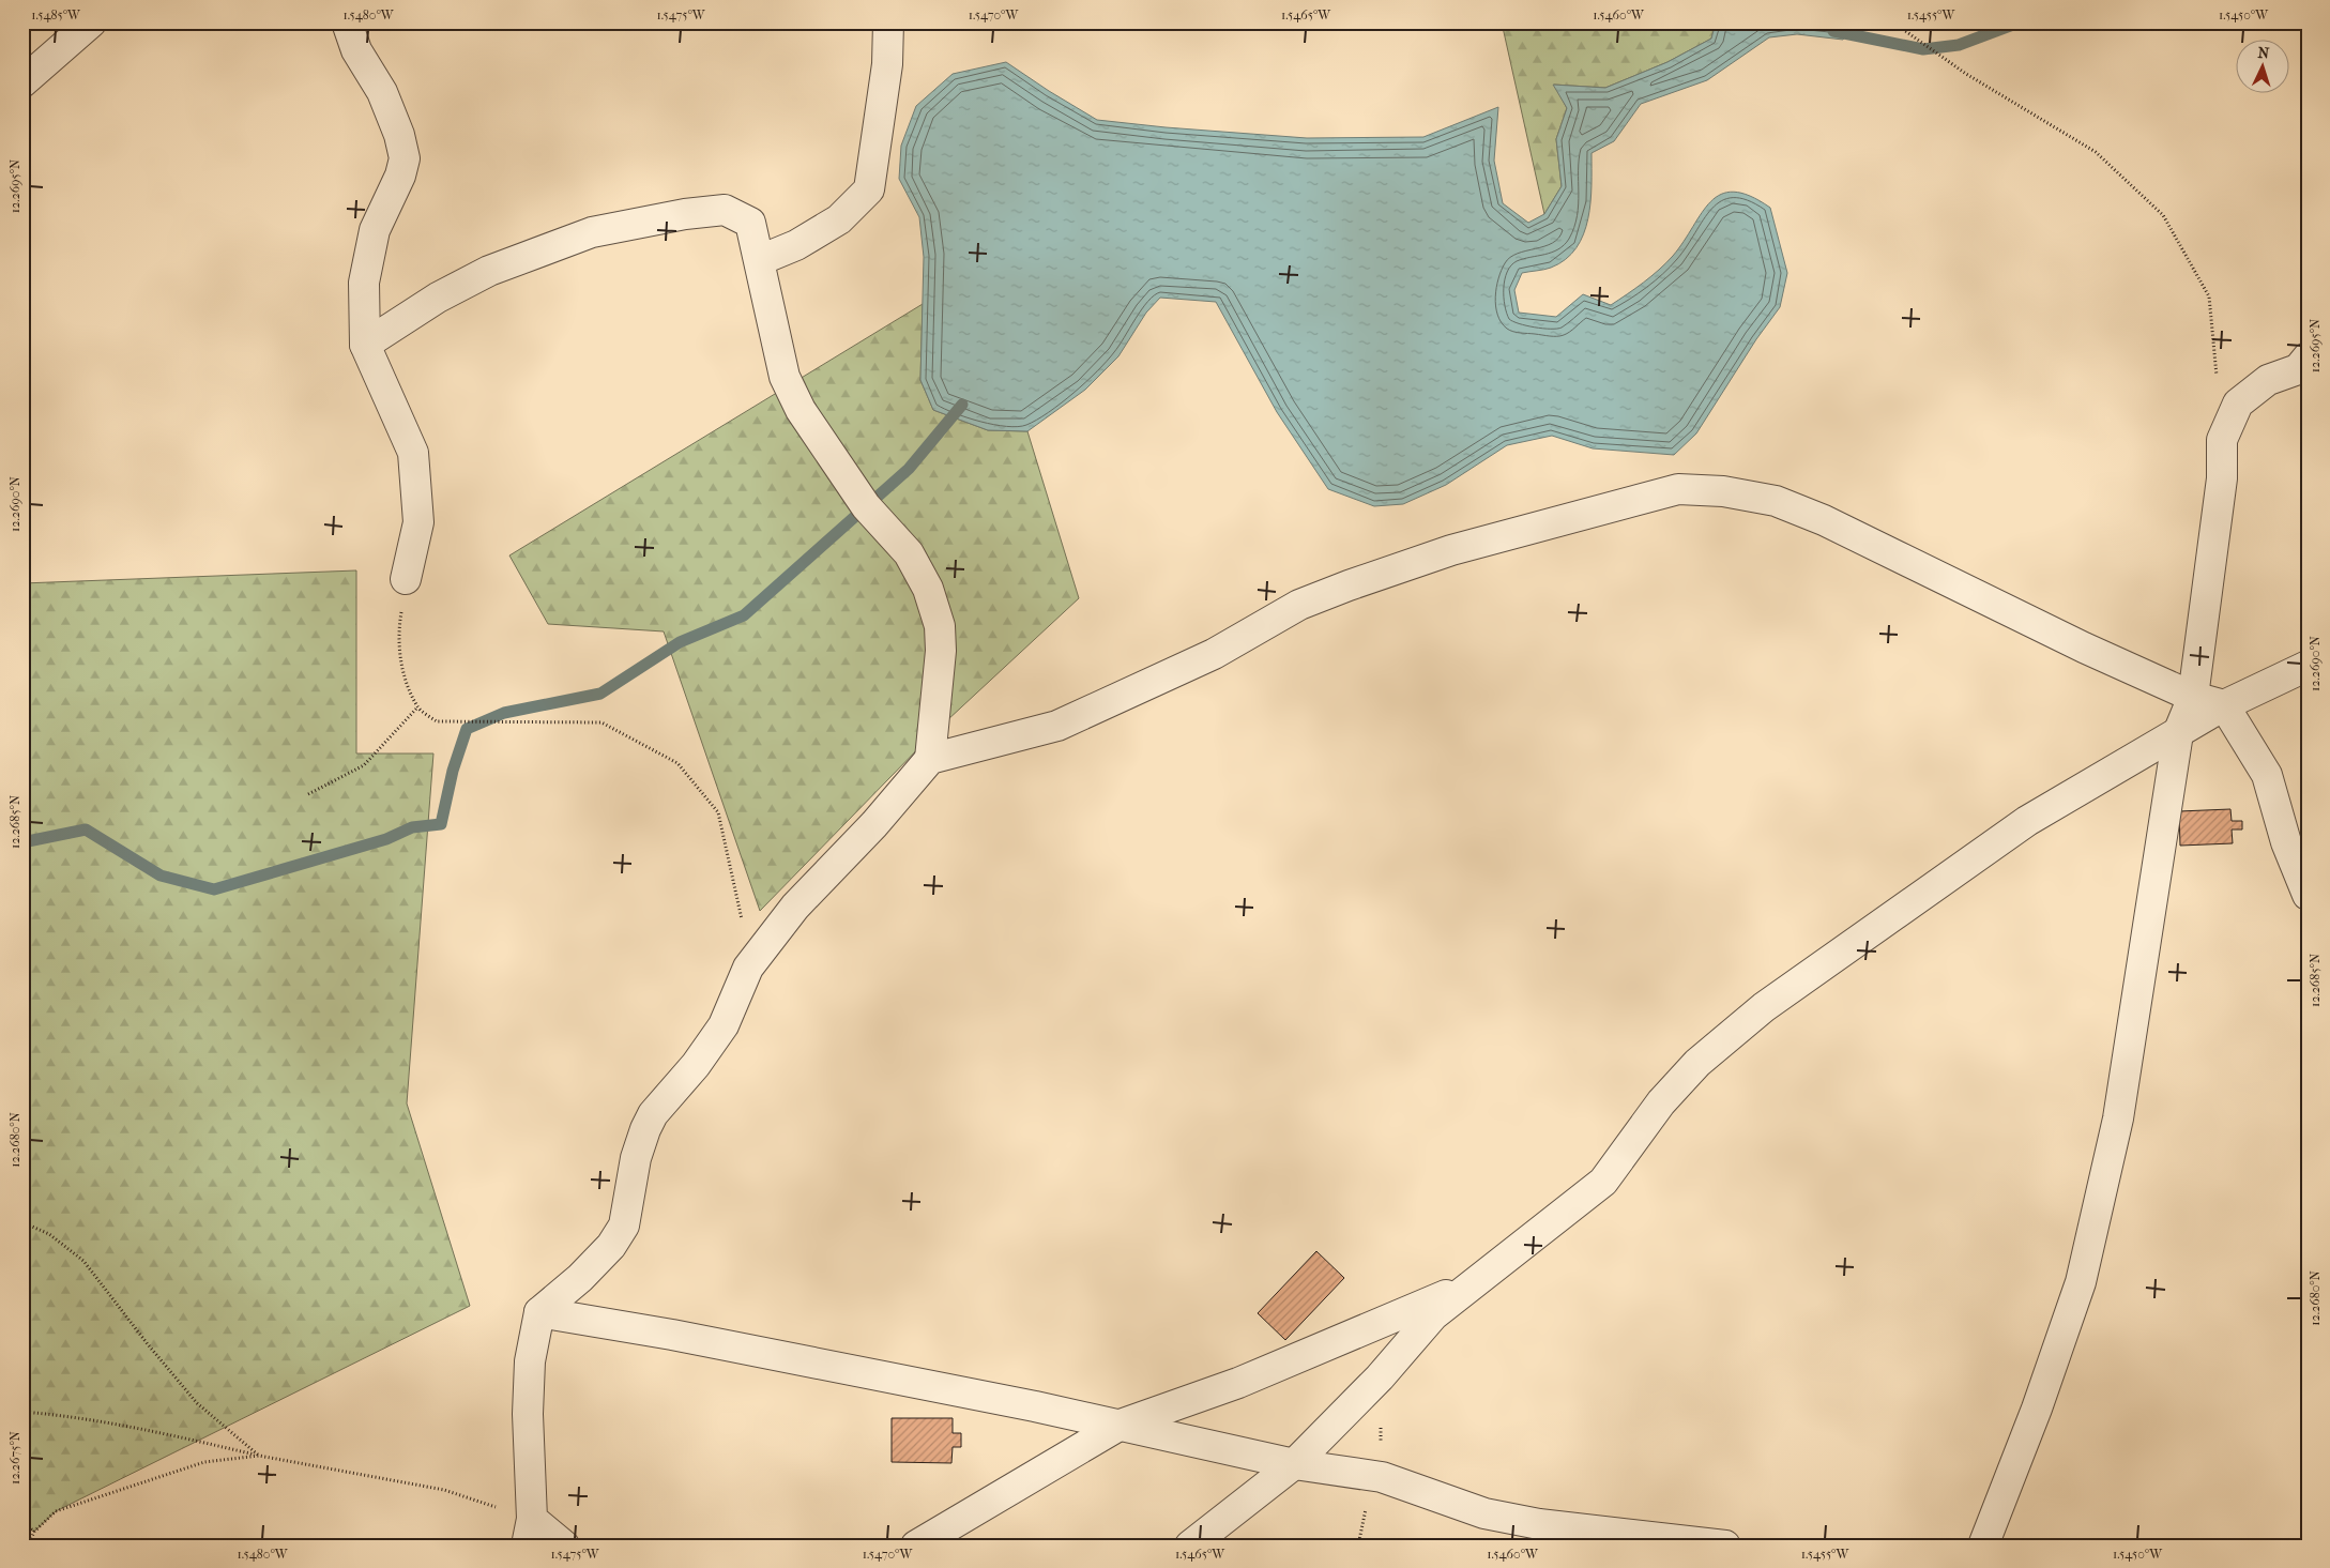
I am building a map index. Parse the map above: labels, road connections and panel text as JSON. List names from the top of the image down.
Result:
{
  "north": "top",
  "coordinates": [
    "1.5485°W",
    "1.5480°W",
    "1.5475°W",
    "1.5470°W",
    "1.5465°W",
    "1.5460°W",
    "1.5455°W",
    "1.5450°W",
    "12.2695°N",
    "12.2690°N",
    "12.2685°N",
    "12.2680°N",
    "12.2675°N"
  ]
}
